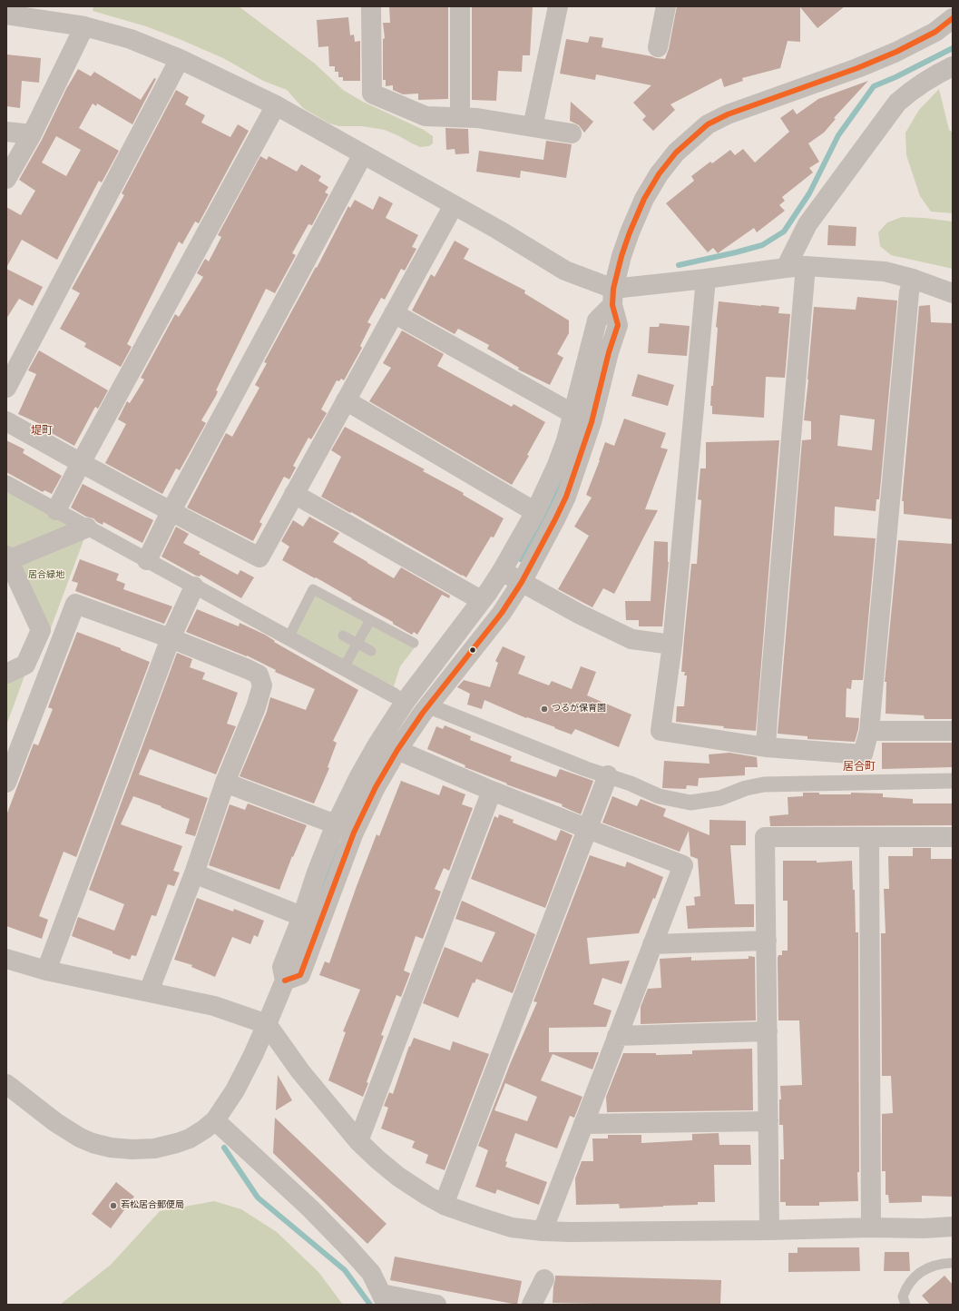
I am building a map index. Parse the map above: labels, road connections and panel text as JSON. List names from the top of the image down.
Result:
{
  "districts": ["堤町", "居合町"],
  "parks": ["居合緑地"],
  "places": ["つるが保育園", "若松居合郵便局"]
}
